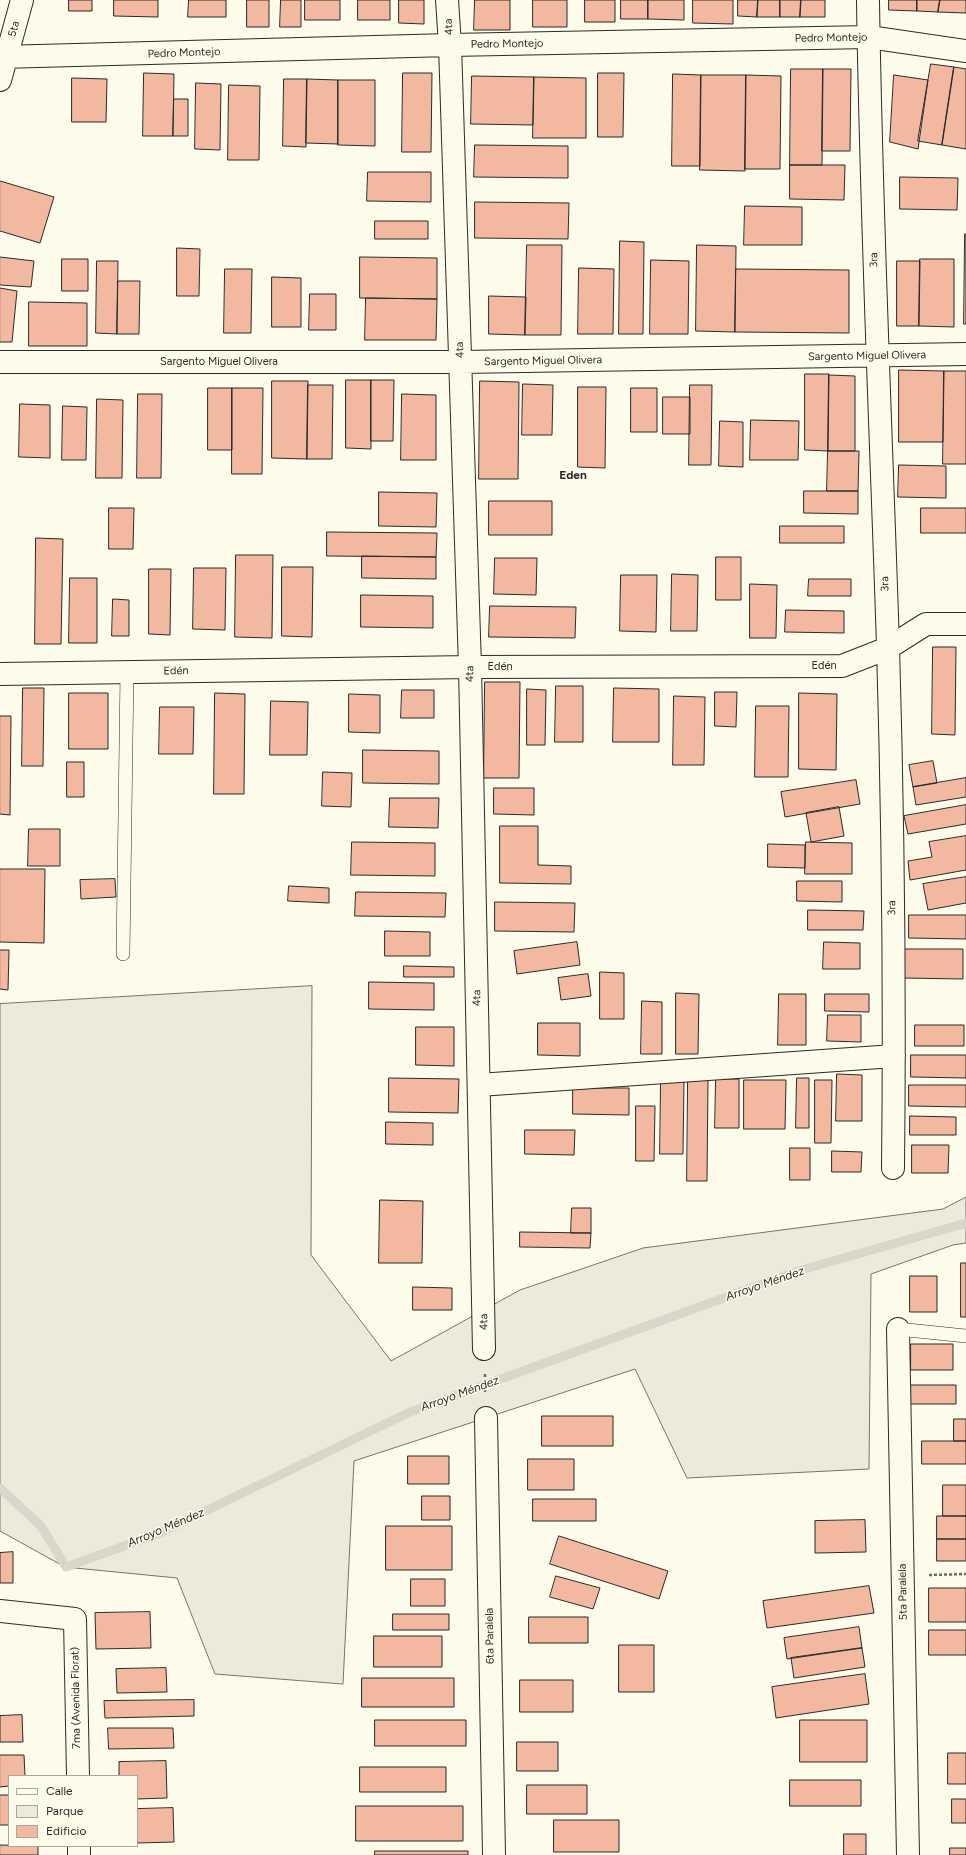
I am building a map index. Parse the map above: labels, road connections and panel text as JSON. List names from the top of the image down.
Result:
{
  "streets": {
    "street": [
      "4ta",
      "5ta",
      "Pedro Montejo",
      "3ra",
      "Sargento Miguel Olivera",
      "Edén",
      "5ta Paralela",
      "6ta Paralela",
      "7ma (Avenida Florat)"
    ]
  },
  "crossings": [
    ["4ta", "Pedro Montejo"],
    ["4ta", "Sargento Miguel Olivera"],
    ["4ta", "Edén"],
    ["5ta", "Pedro Montejo"],
    ["Pedro Montejo", "3ra"],
    ["3ra", "Sargento Miguel Olivera"],
    ["3ra", "Edén"]
  ],
  "districts": ["Eden"],
  "water": ["Arroyo Méndez"],
  "legend": ["Calle", "Parque", "Edificio"]
}
